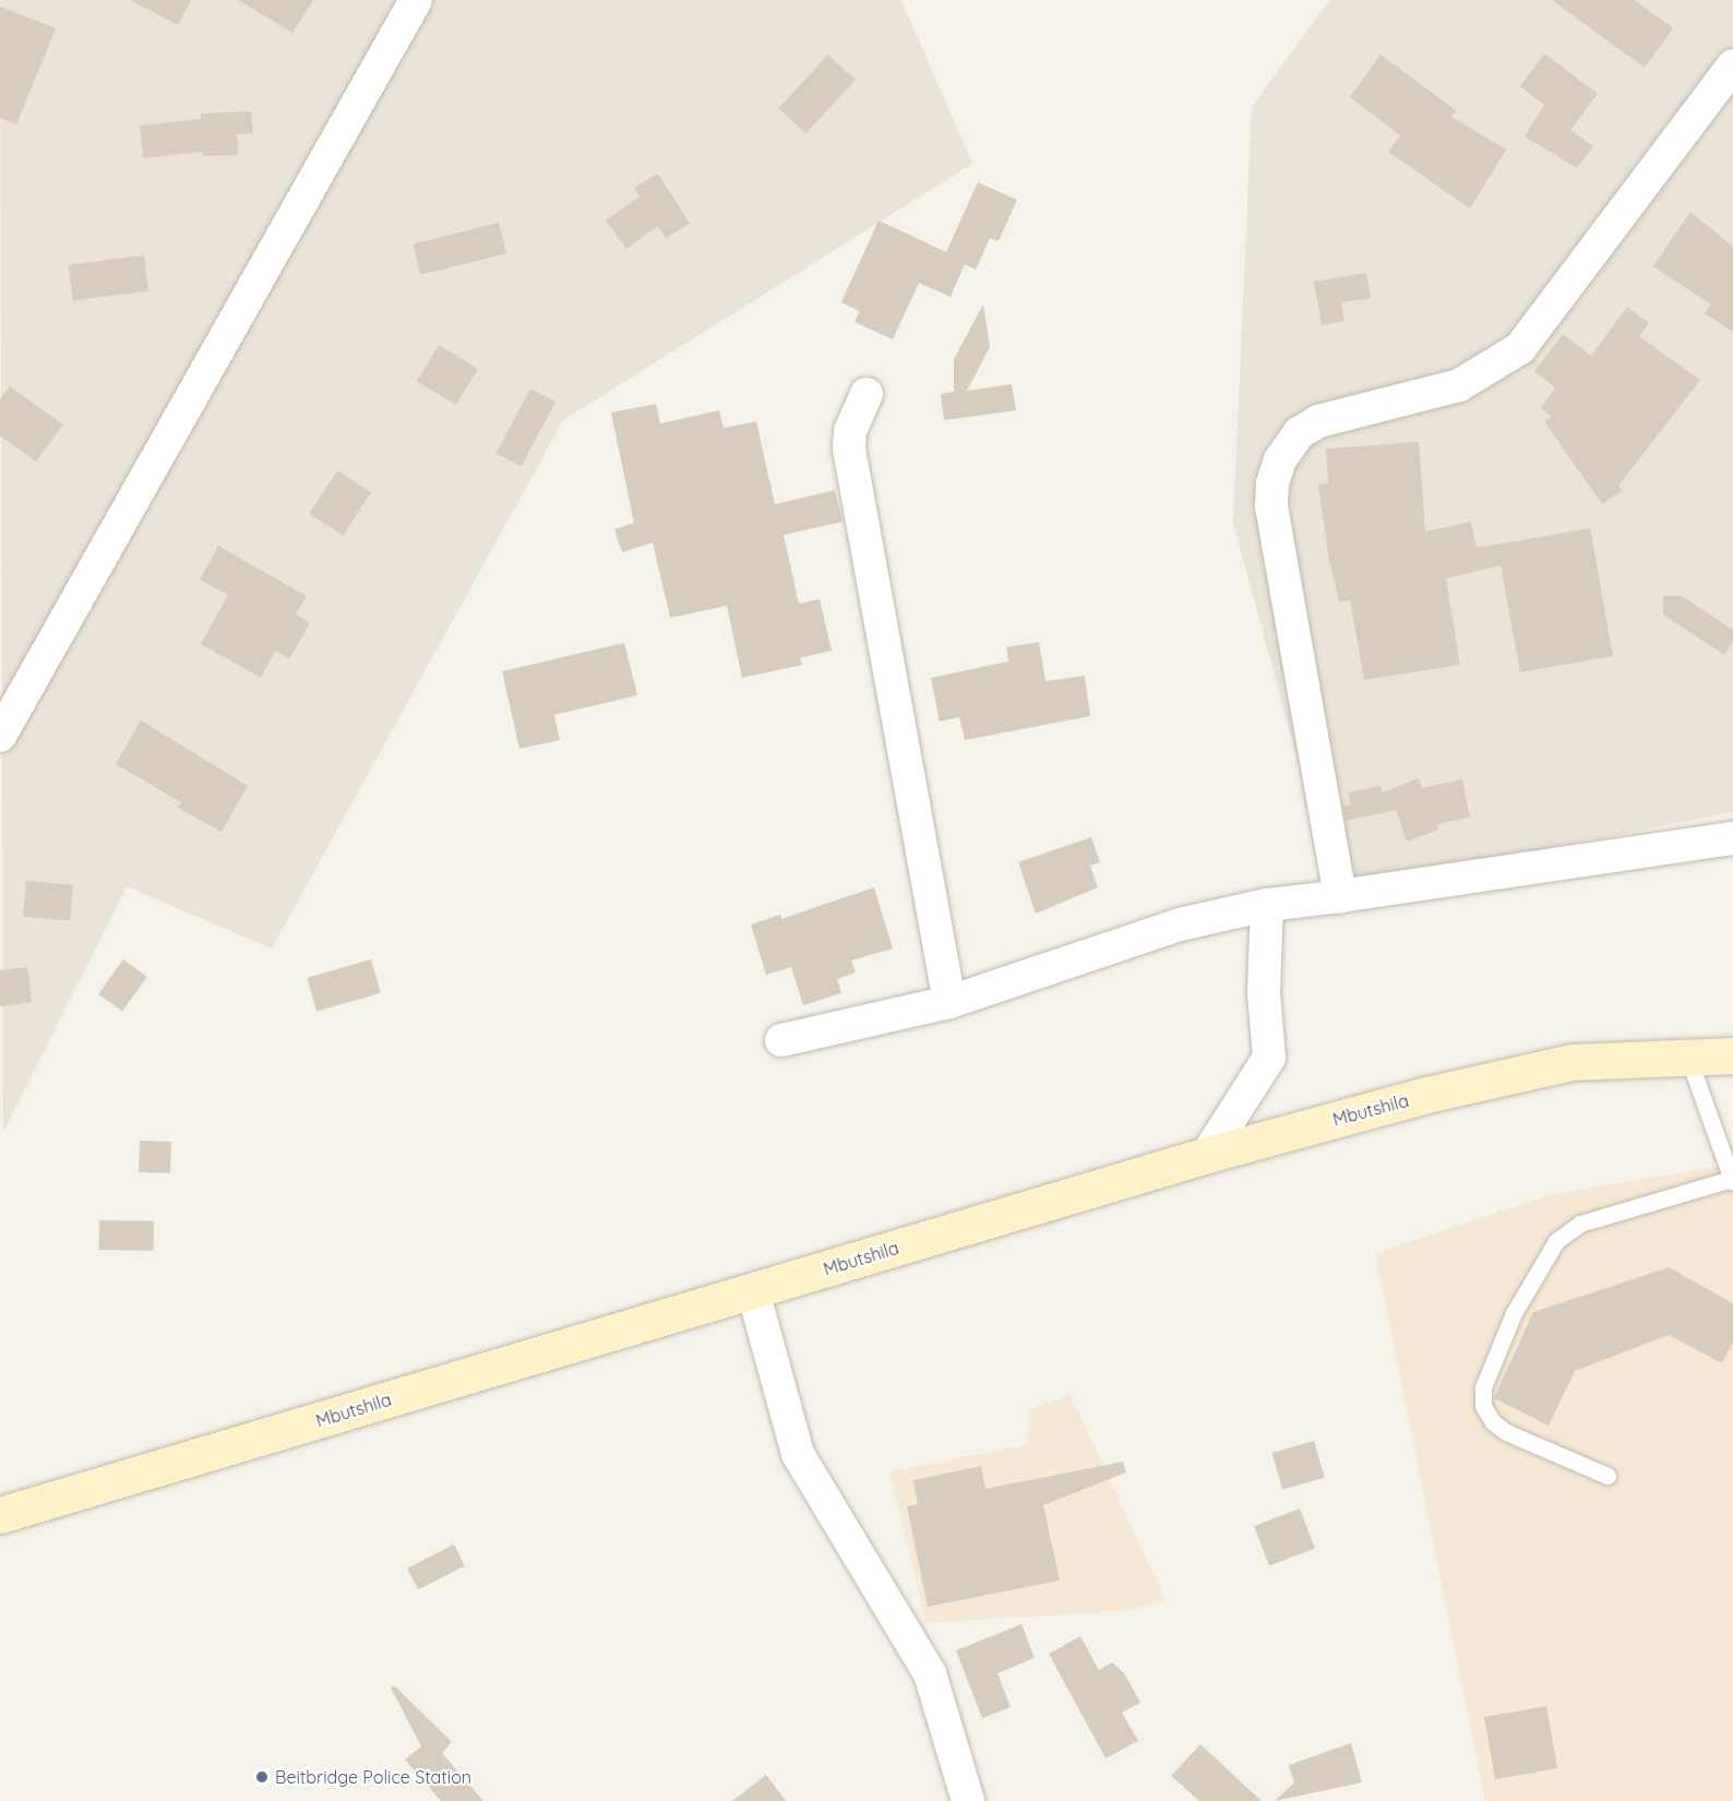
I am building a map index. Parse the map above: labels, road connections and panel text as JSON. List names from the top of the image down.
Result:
{
  "streets": {
    "street": ["Mbutshila"]
  },
  "places": ["Beitbridge Police Station"]
}
